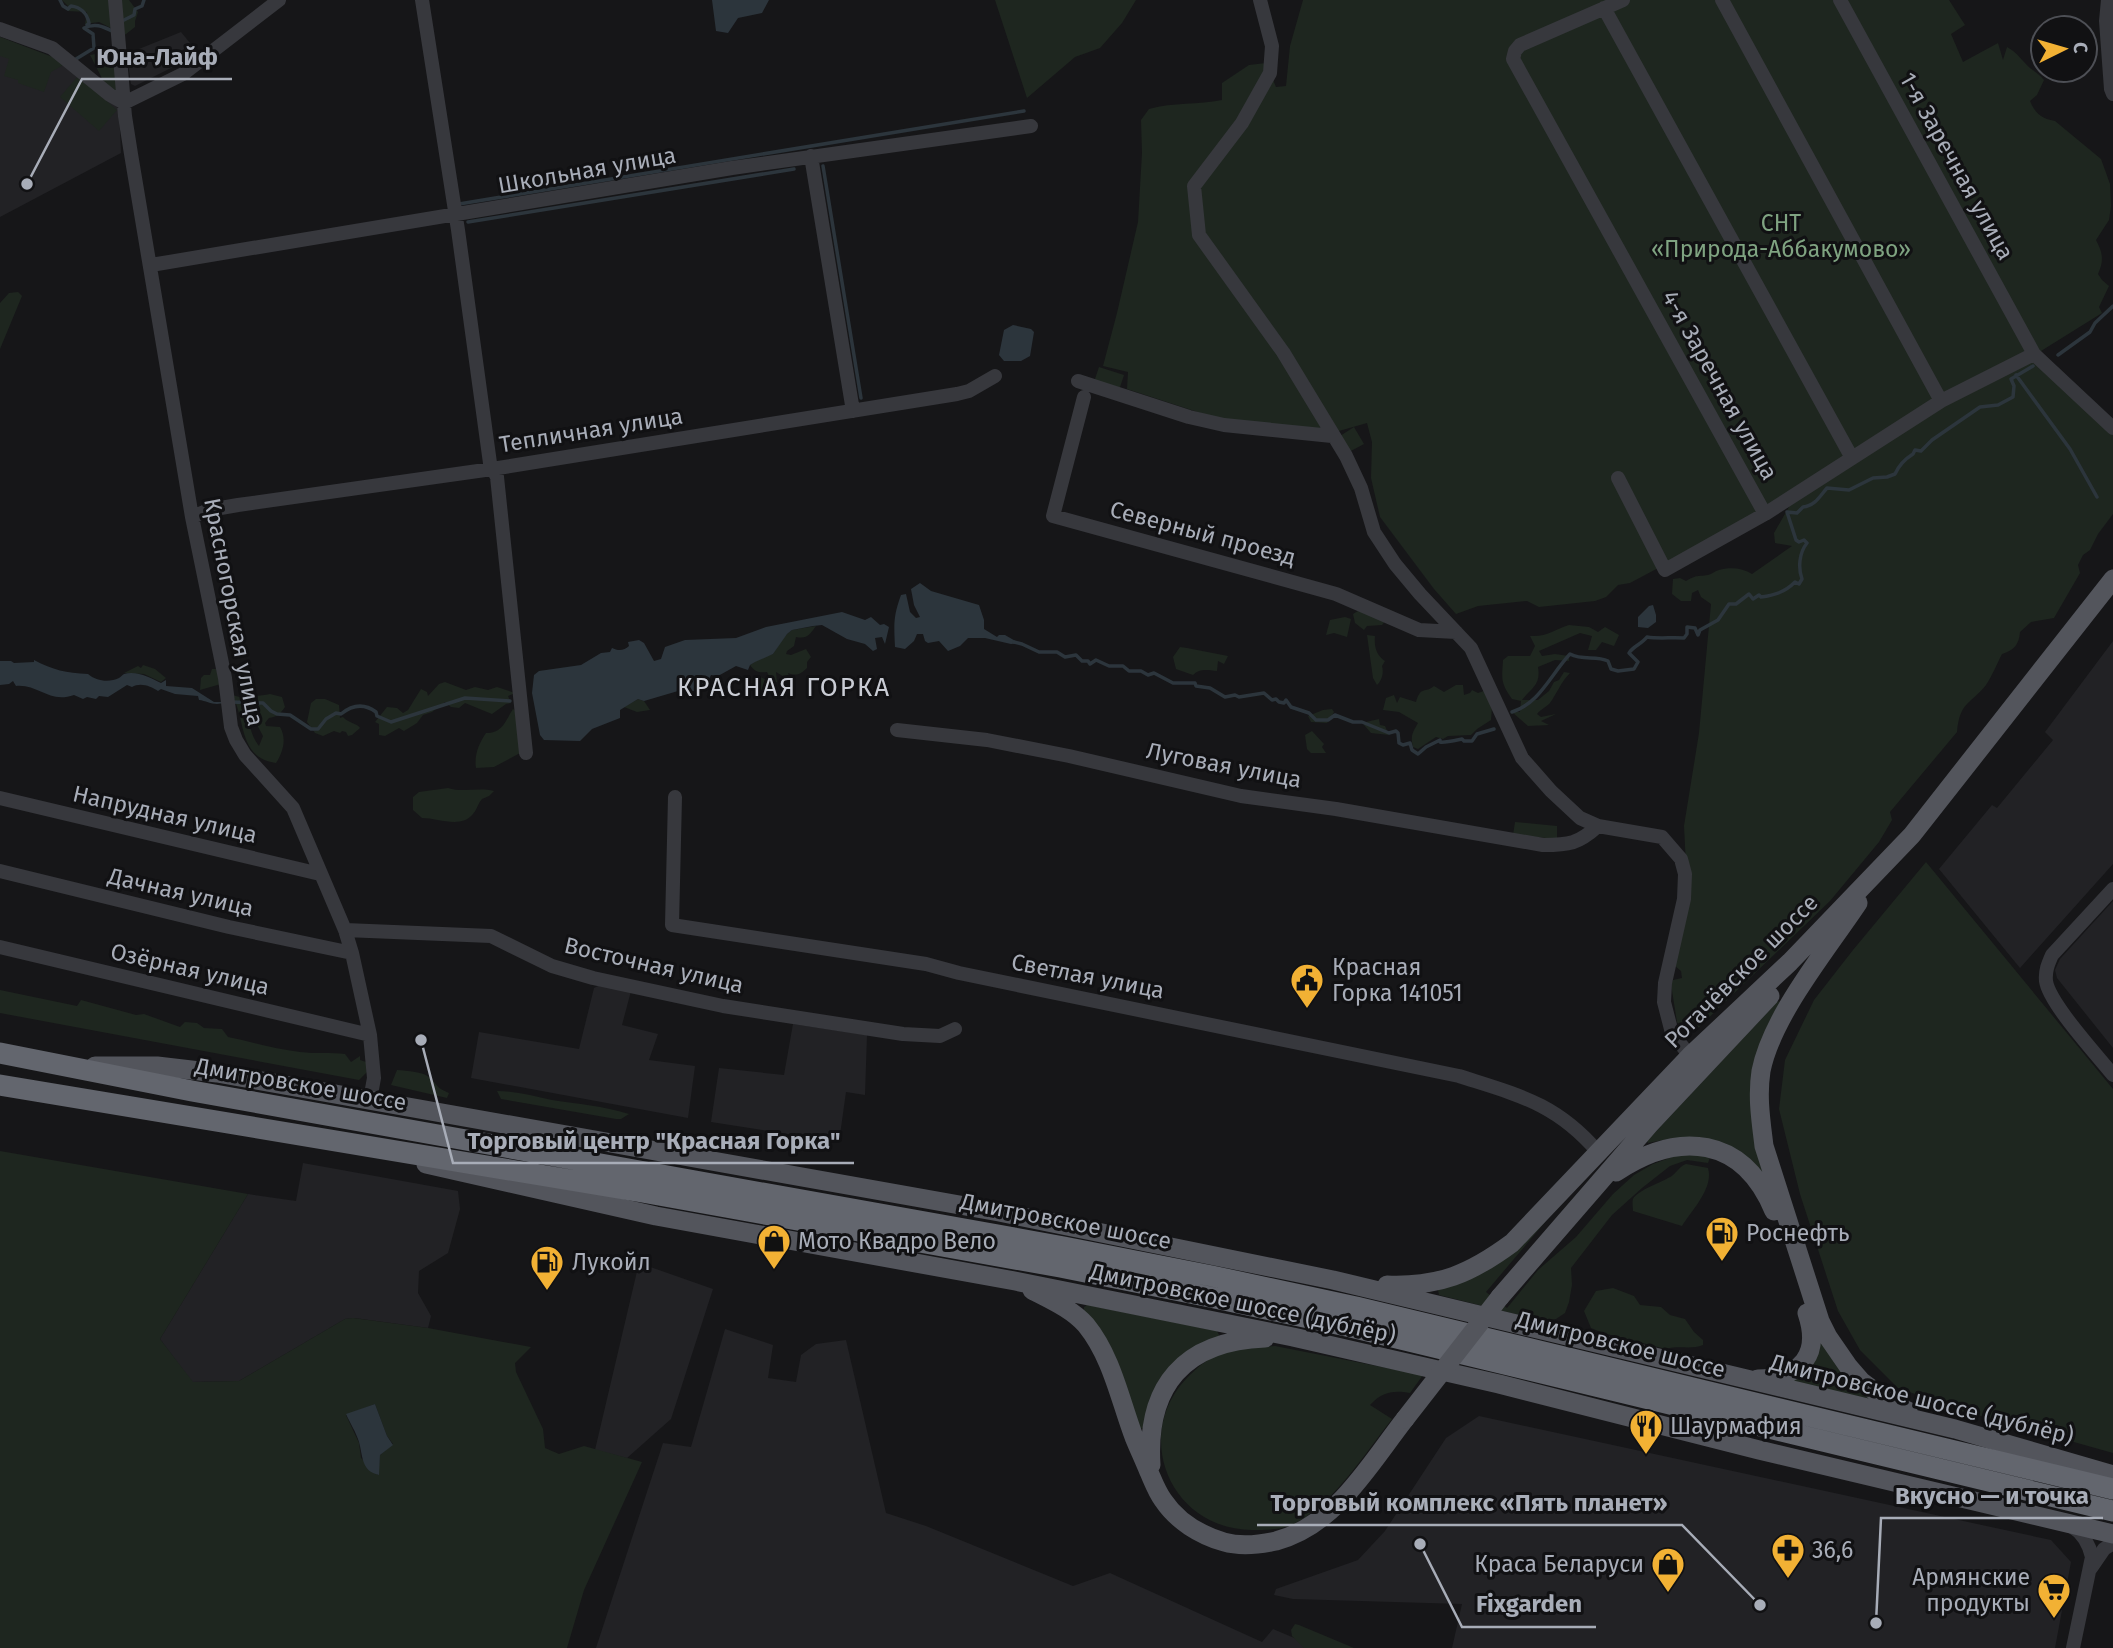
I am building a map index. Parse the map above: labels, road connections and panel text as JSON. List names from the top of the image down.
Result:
{
  "streets": {
    "highway": ["Дмитровское шоссе"],
    "main road": ["Рогачёвское шоссе", "Дмитровское шоссе (дублёр)"],
    "street": [
      "1-я Заречная улица",
      "Школьная улица",
      "4-я Заречная улица",
      "Тепличная улица",
      "Северный проезд",
      "Красногорская улица",
      "Луговая улица",
      "Напрудная улица",
      "Дачная улица",
      "Восточная улица",
      "Озёрная улица",
      "Светлая улица"
    ]
  },
  "crossings": [
    ["Школьная улица", "Красногорская улица"],
    ["Тепличная улица", "Красногорская улица"],
    ["Красногорская улица", "Напрудная улица"],
    ["Красногорская улица", "Дачная улица"],
    ["Красногорская улица", "Восточная улица"],
    ["Красногорская улица", "Озёрная улица"],
    ["Красногорская улица", "Дмитровское шоссе (дублёр)"],
    ["Рогачёвское шоссе", "Светлая улица"],
    ["Рогачёвское шоссе", "Дмитровское шоссе (дублёр)"],
    ["Дмитровское шоссе", "Дмитровское шоссе (дублёр)"]
  ],
  "districts": ["КРАСНАЯ ГОРКА"],
  "parks": ["СНТ «Природа-Аббакумово»"],
  "places": {
    "other": [
      "Юна-Лайф",
      "Торговый центр \"Красная Горка\"",
      "Fixgarden",
      "Торговый комплекс «Пять планет»",
      "Вкусно — и точка"
    ],
    "public building": ["Красная Горка 141051"],
    "fuel station": ["Роснефть", "Лукойл"],
    "shop": ["Мото Квадро Вело", "Краса Беларуси"],
    "restaurant": ["Шаурмафия"],
    "pharmacy": ["36,6"],
    "supermarket": ["Армянские продукты"]
  },
  "north": "right"
}
